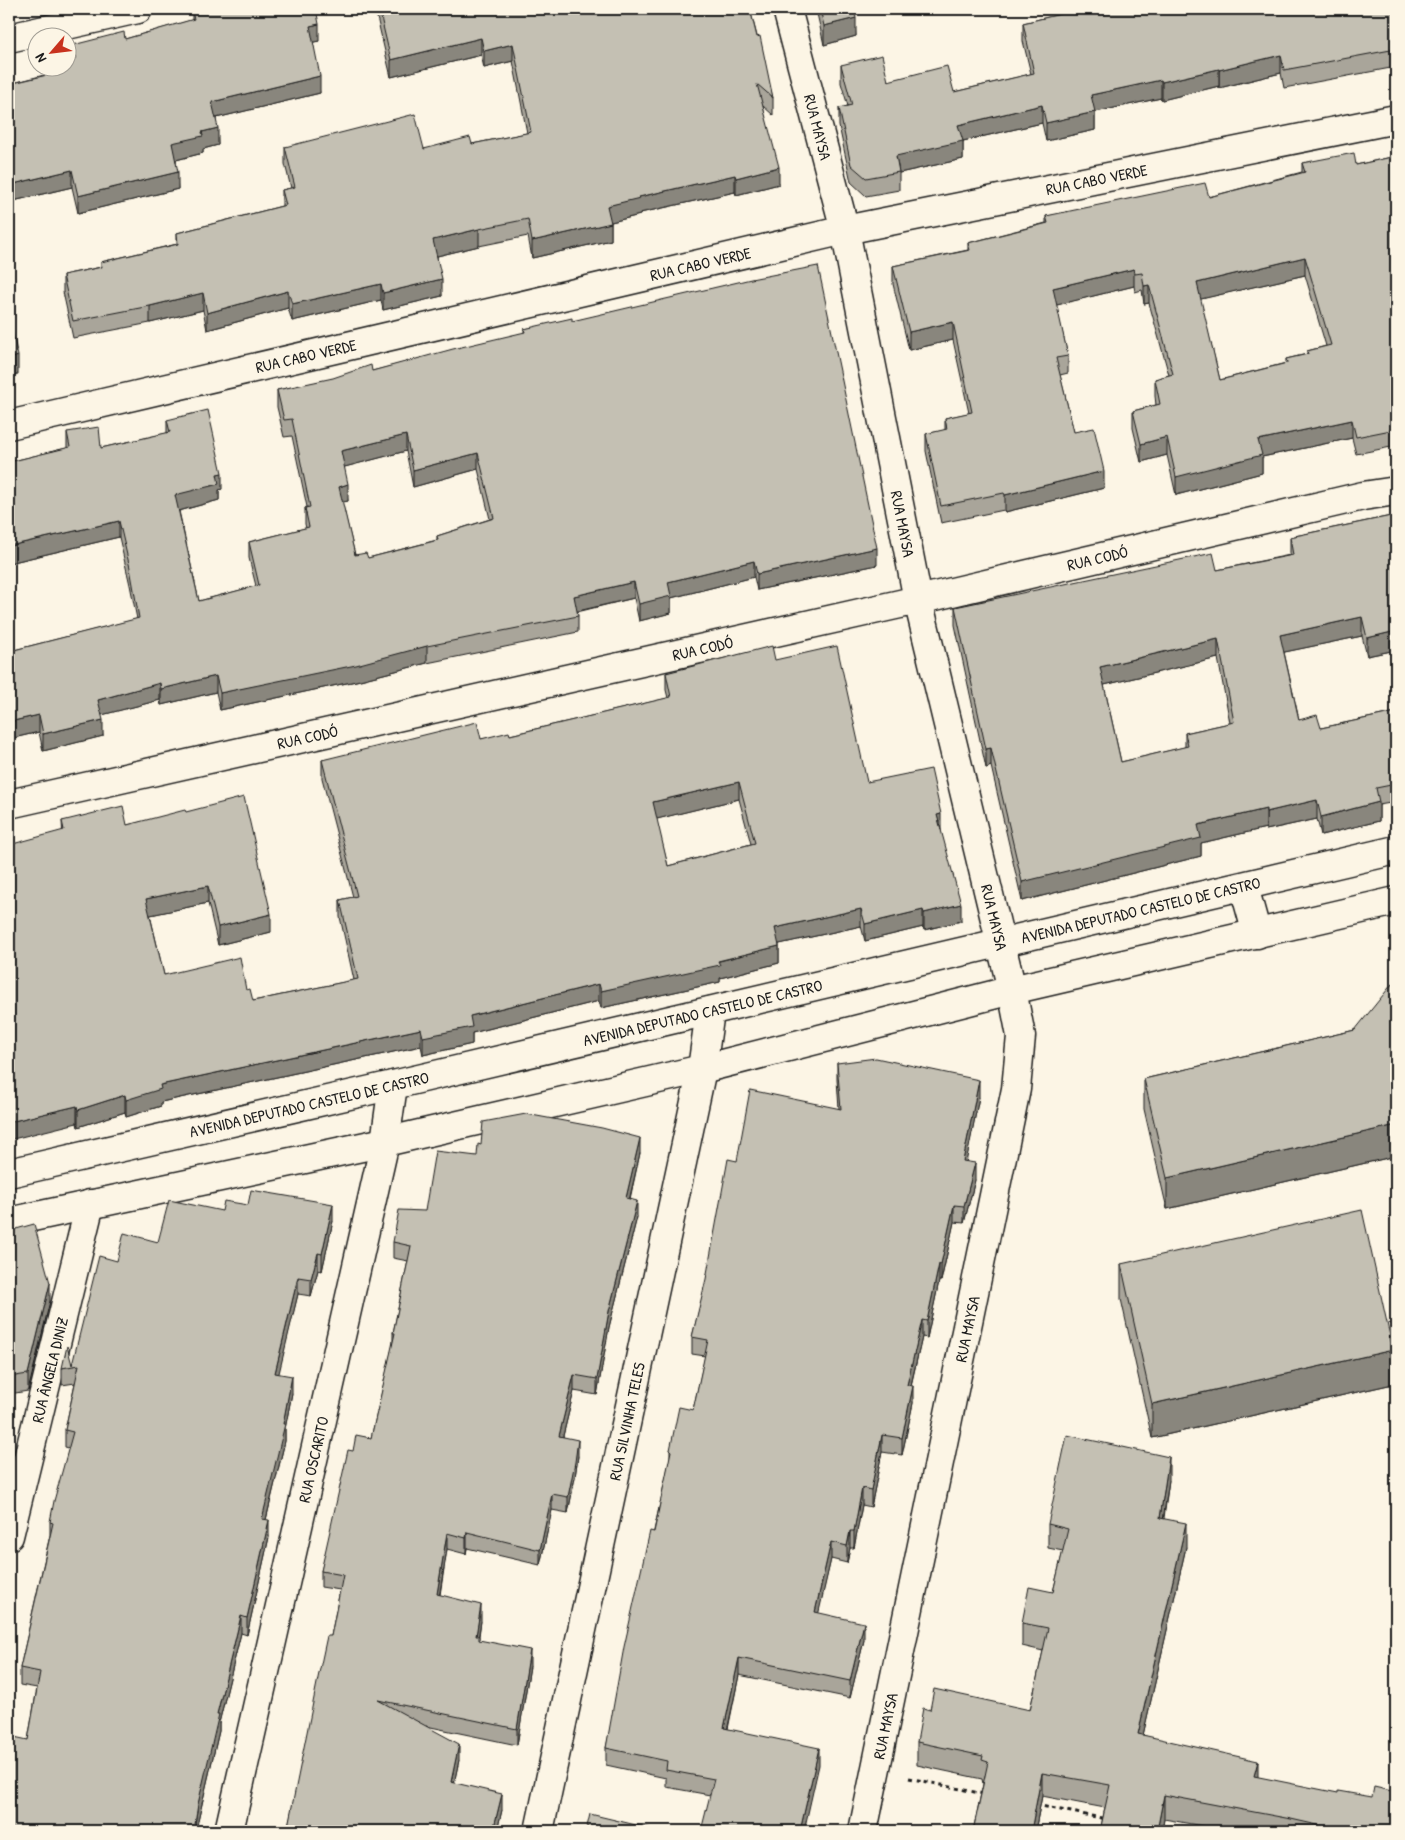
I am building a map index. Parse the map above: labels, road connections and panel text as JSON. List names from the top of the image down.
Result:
{
  "streets": {
    "street": [
      "RUA MAYSA",
      "RUA CABO VERDE",
      "RUA CODÓ",
      "AVENIDA DEPUTADO CASTELO DE CASTRO",
      "RUA ÂNGELA DINIZ",
      "RUA SILVINHA TELES",
      "RUA OSCARITO"
    ]
  },
  "crossings": [
    ["RUA MAYSA", "RUA CABO VERDE"],
    ["RUA MAYSA", "RUA CODÓ"],
    ["RUA MAYSA", "AVENIDA DEPUTADO CASTELO DE CASTRO"],
    ["AVENIDA DEPUTADO CASTELO DE CASTRO", "RUA SILVINHA TELES"],
    ["AVENIDA DEPUTADO CASTELO DE CASTRO", "RUA OSCARITO"]
  ],
  "north": "bottom left"
}
